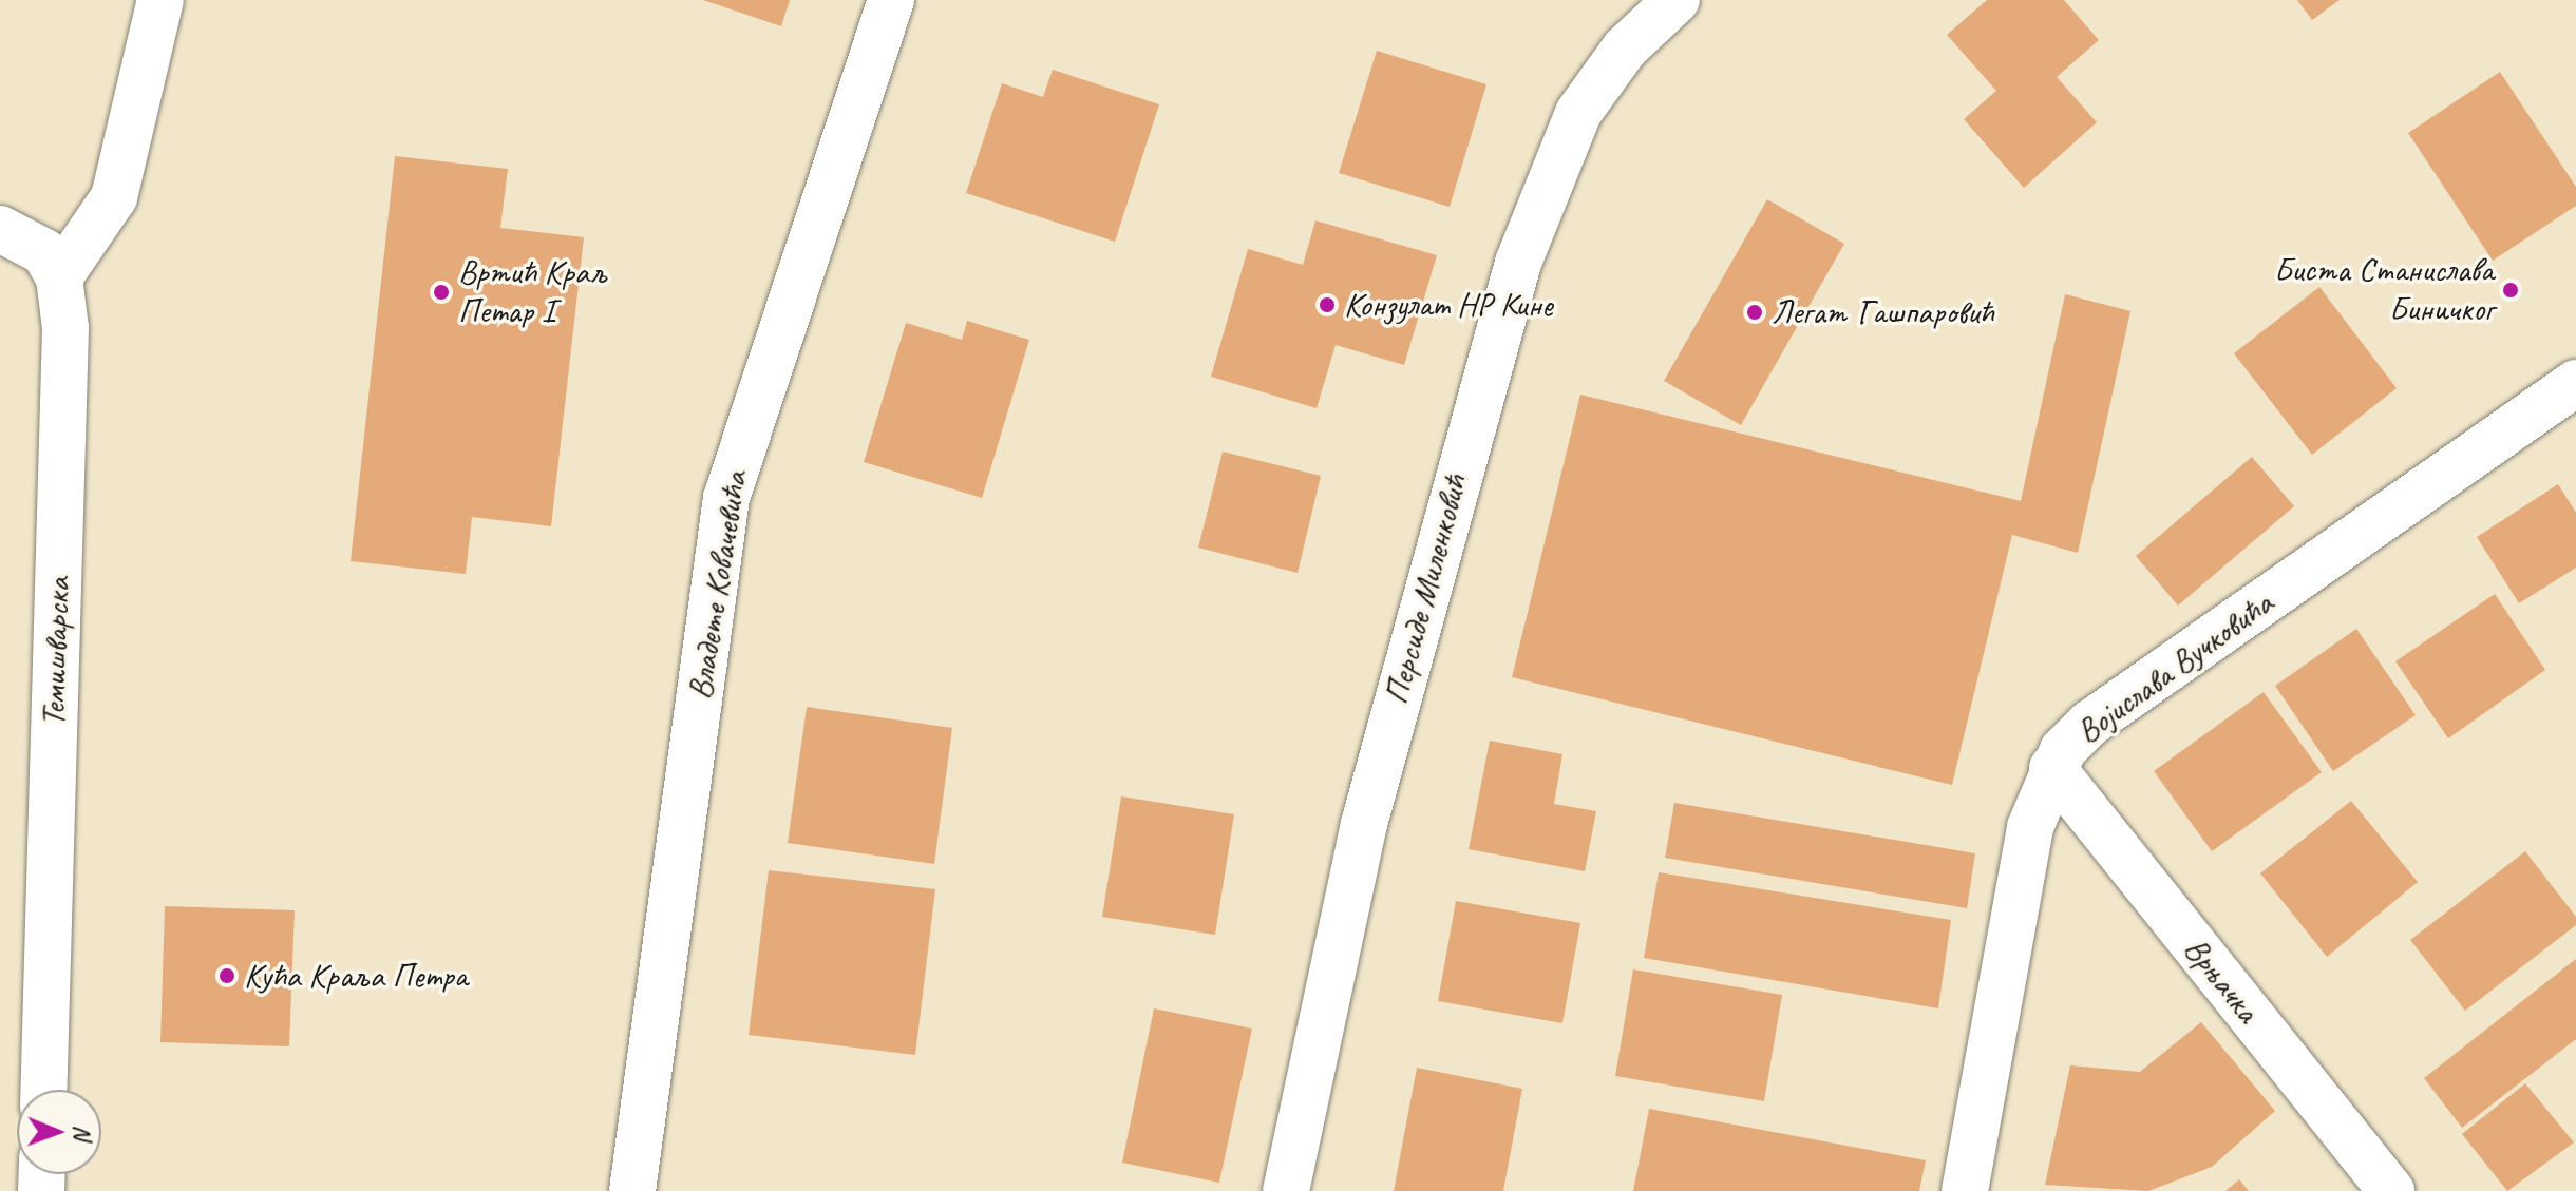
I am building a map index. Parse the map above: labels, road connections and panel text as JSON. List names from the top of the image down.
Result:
{
  "streets": {
    "street": [
      "Владете Ковачевића",
      "Персиде Миленковић",
      "Темишварска",
      "Војислава Вучковића",
      "Врњачка"
    ]
  },
  "crossings": [
    ["Војислава Вучковића", "Врњачка"]
  ],
  "places": [
    "Биста Станислава Биничког",
    "Вртић Краљ Петар I",
    "Конзулат НР Кине",
    "Легат Гашпаровић",
    "Кућа Краља Петра"
  ],
  "north": "right"
}
